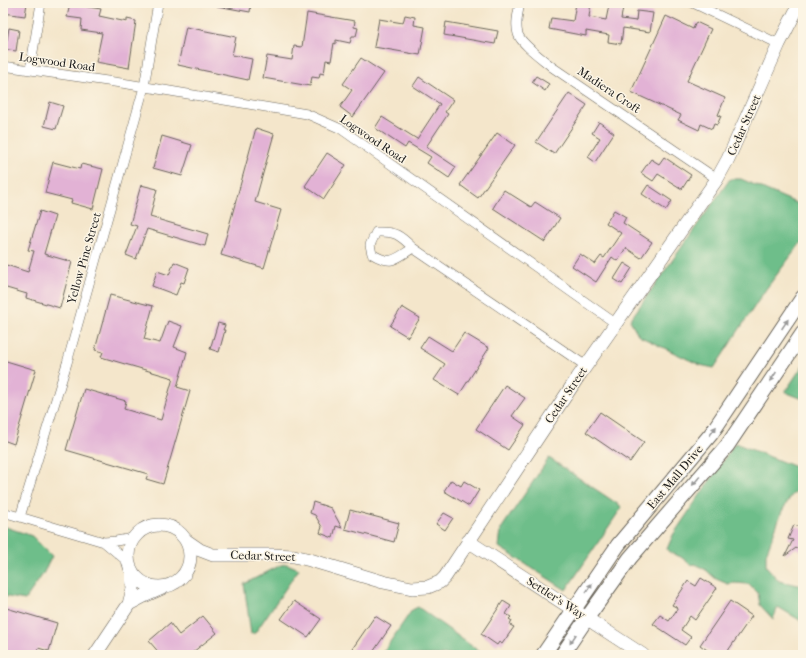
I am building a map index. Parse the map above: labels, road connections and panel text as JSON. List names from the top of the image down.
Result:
{
  "streets": {
    "main road": ["Cedar Street", "East Mall Drive", "Settler's Way"],
    "street": ["Logwood Road", "Madiera Croft", "Yellow Pine Street"]
  },
  "crossings": [
    ["Logwood Road", "Cedar Street"],
    ["Logwood Road", "Yellow Pine Street"],
    ["Madiera Croft", "Cedar Street"],
    ["Cedar Street", "Settler's Way"],
    ["East Mall Drive", "Settler's Way"]
  ]
}
